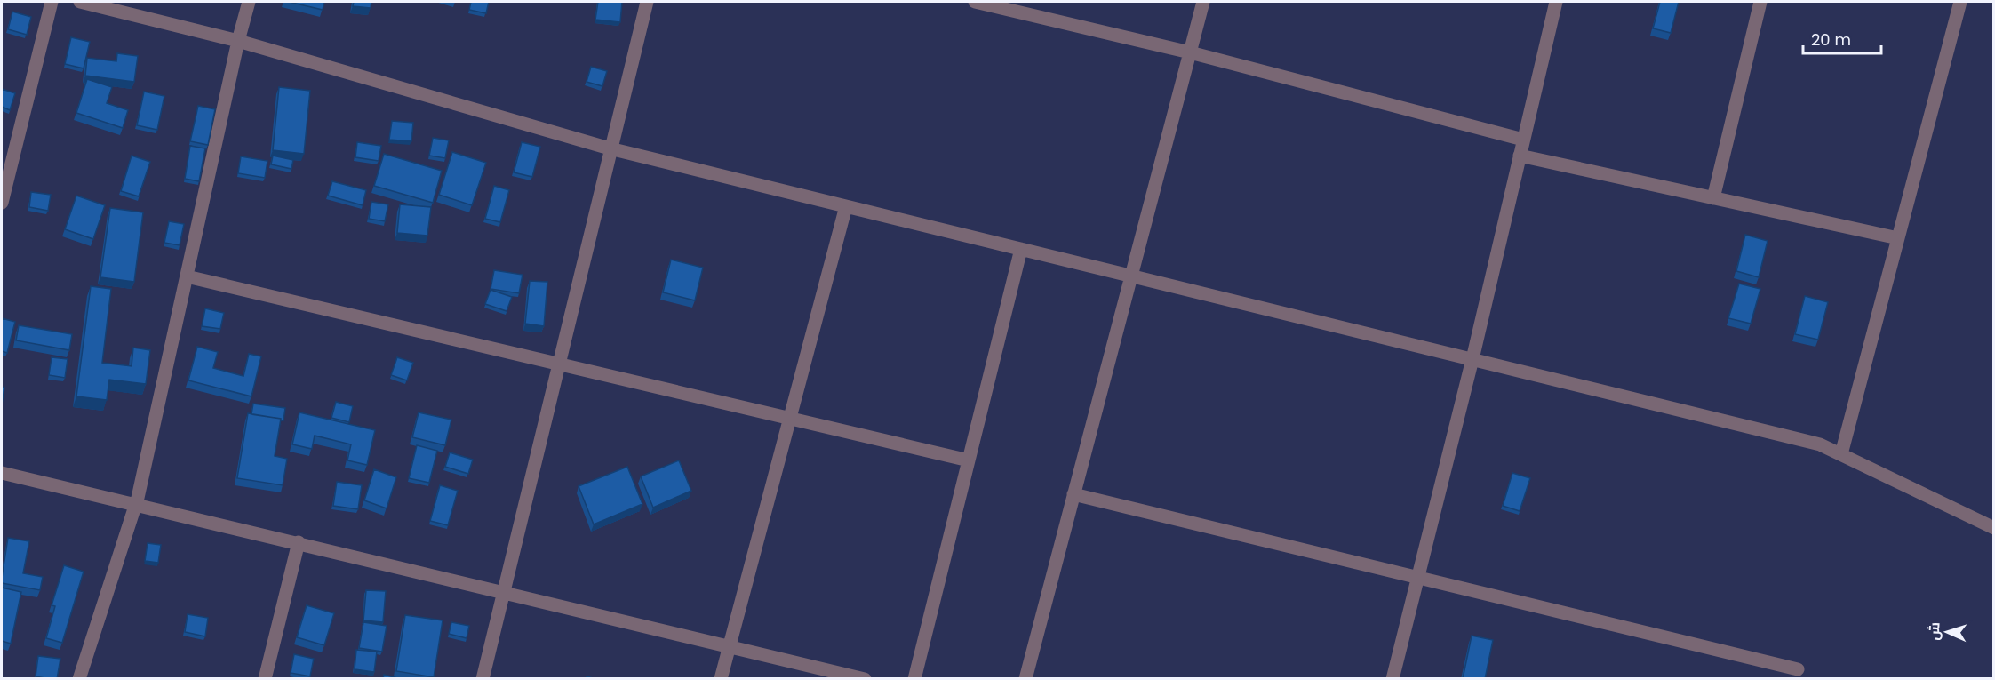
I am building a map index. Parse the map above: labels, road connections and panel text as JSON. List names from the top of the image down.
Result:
{
  "scale_bar": "20 m",
  "north": "left"
}
